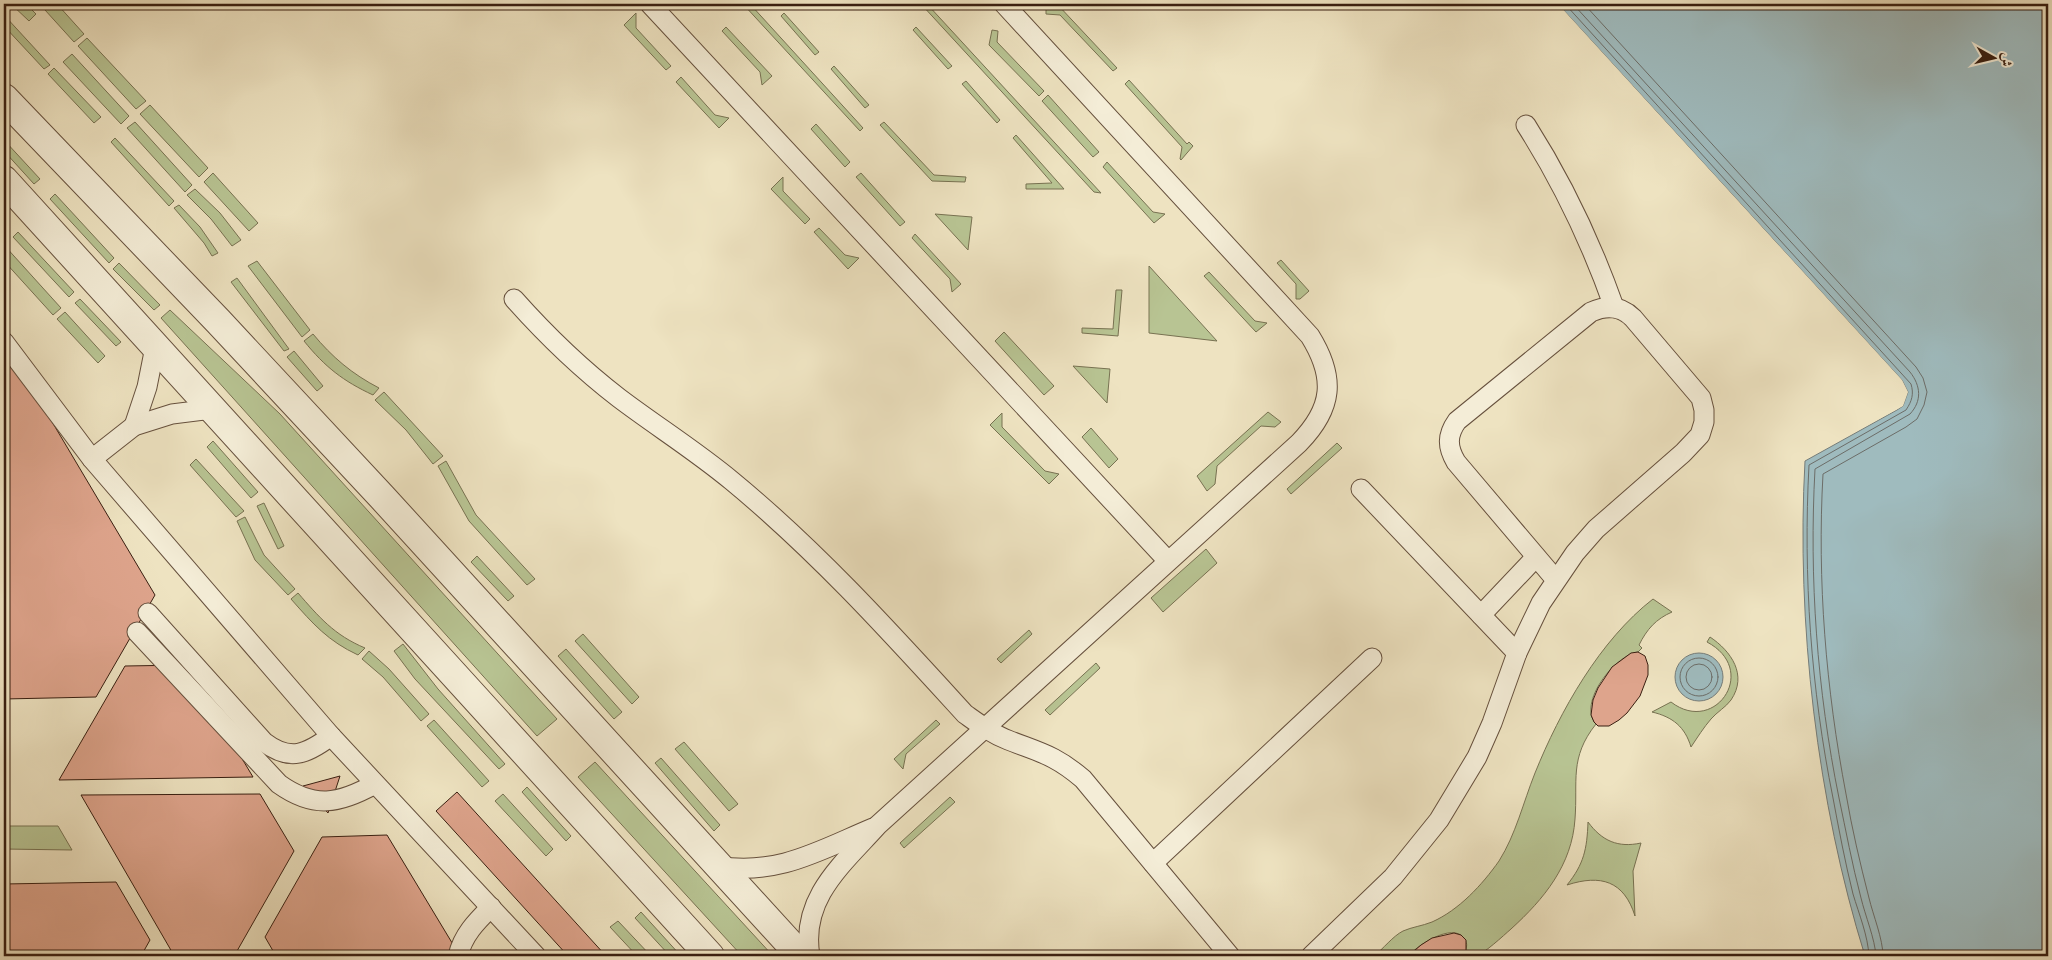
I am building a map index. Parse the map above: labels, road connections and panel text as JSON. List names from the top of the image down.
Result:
{
  "north": "right"
}
